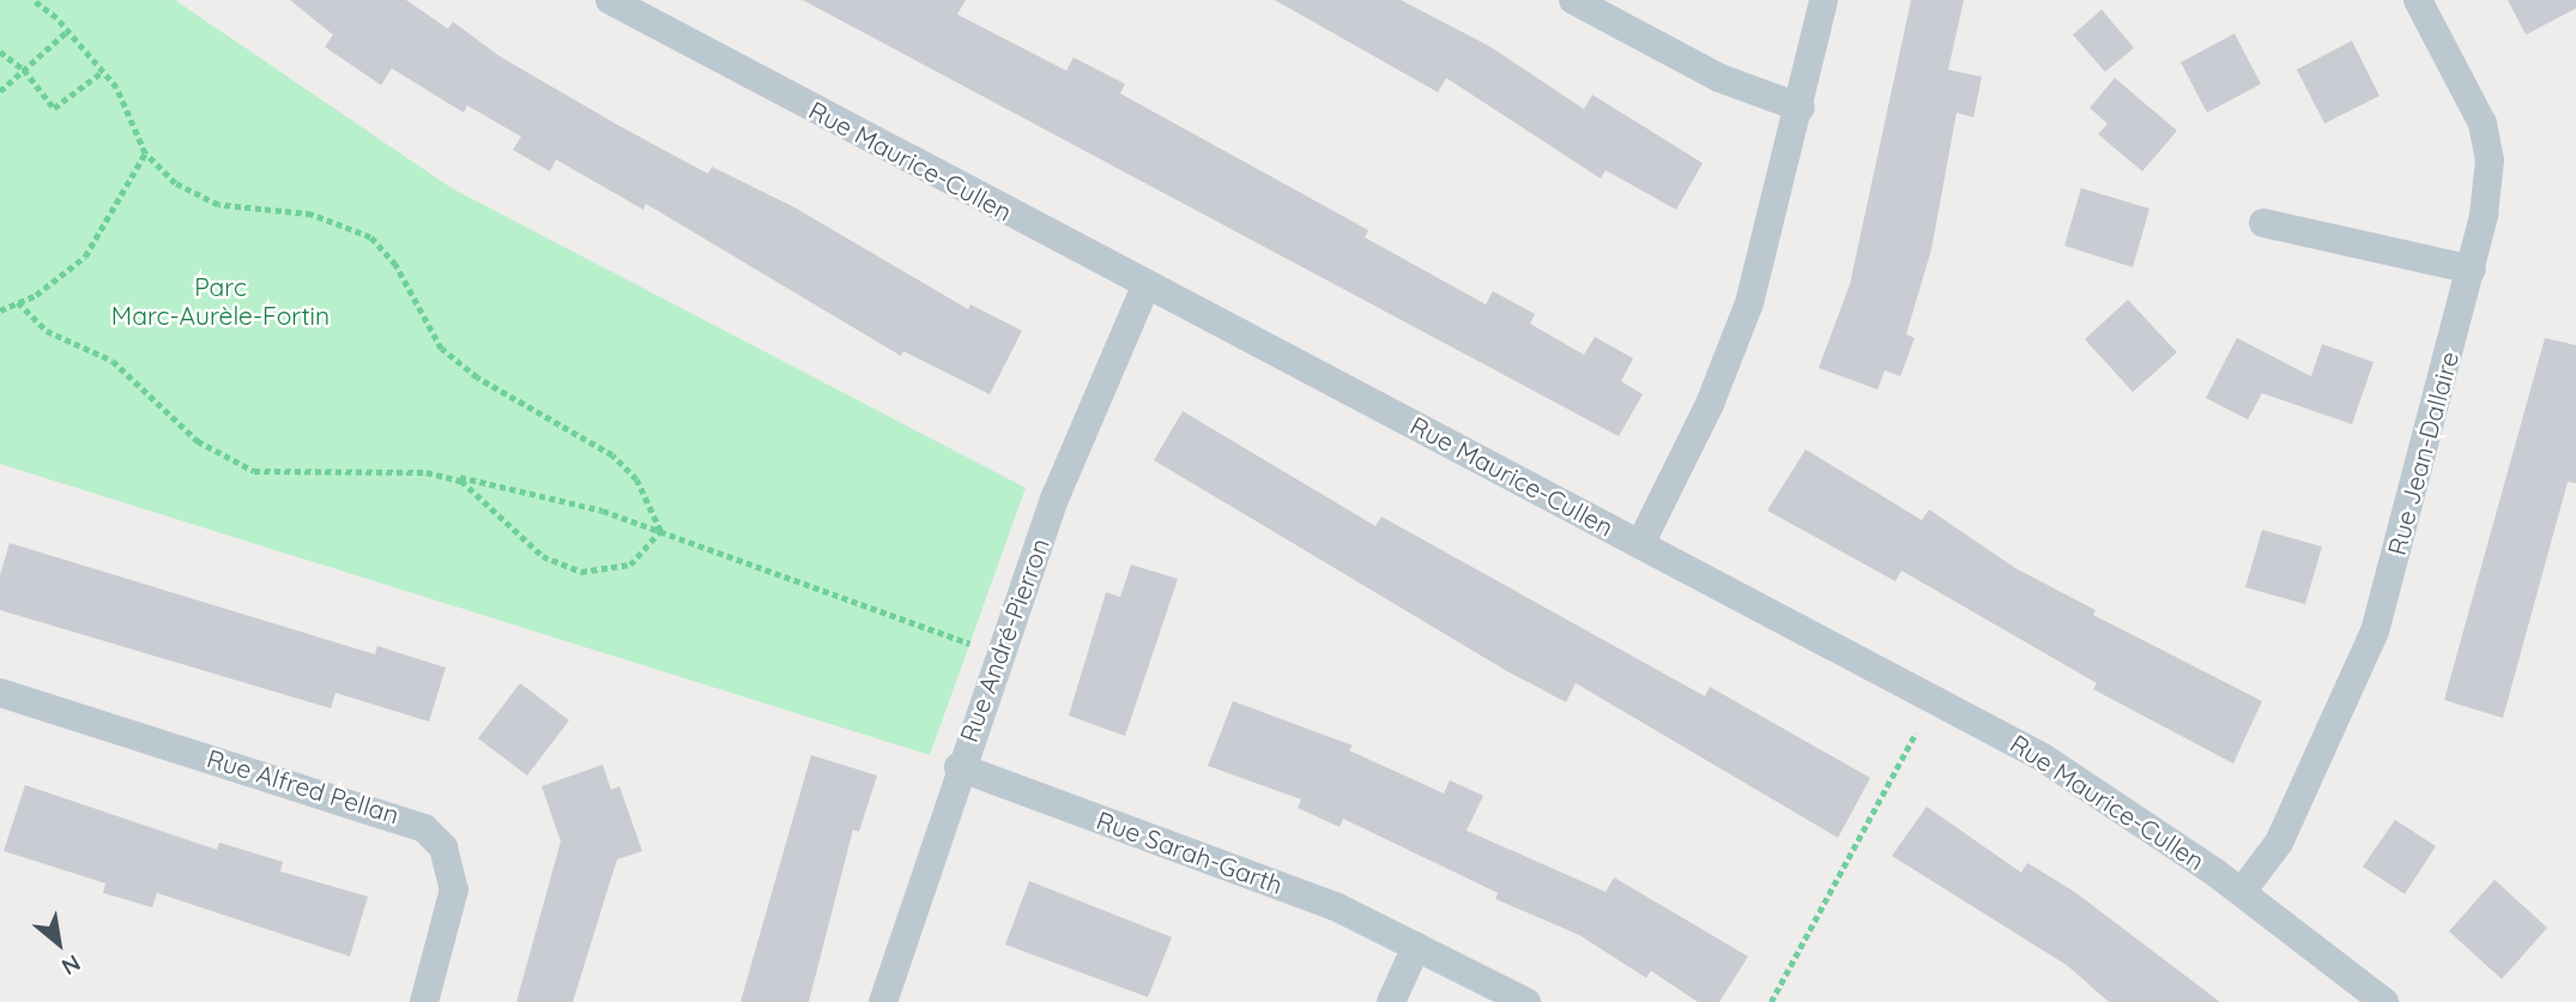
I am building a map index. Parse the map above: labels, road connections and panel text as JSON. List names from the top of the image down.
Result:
{
  "streets": {
    "street": [
      "Rue Maurice-Cullen",
      "Rue Jean-Dallaire",
      "Rue André-Pierron",
      "Rue Alfred Pellan",
      "Rue Sarah-Garth"
    ]
  },
  "crossings": [
    ["Rue Maurice-Cullen", "Rue Jean-Dallaire"],
    ["Rue Maurice-Cullen", "Rue André-Pierron"],
    ["Rue André-Pierron", "Rue Sarah-Garth"]
  ],
  "parks": ["Parc Marc-Aurèle-Fortin"],
  "north": "bottom right"
}
